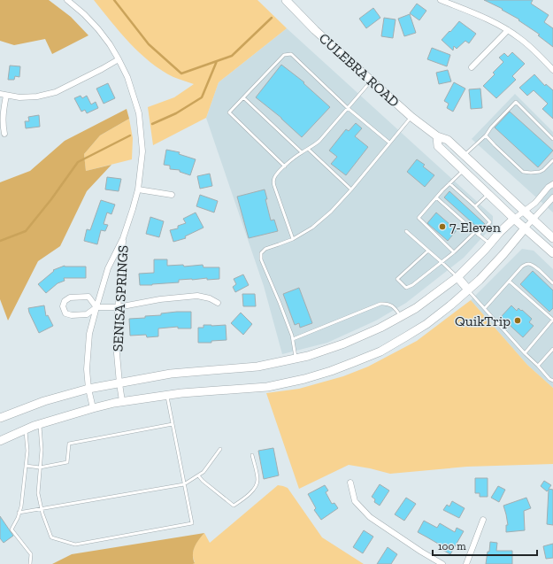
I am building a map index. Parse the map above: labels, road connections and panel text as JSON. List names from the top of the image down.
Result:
{
  "streets": {
    "main road": ["CULEBRA ROAD"],
    "street": ["SENISA SPRINGS"]
  },
  "places": ["7-Eleven", "QuikTrip"],
  "scale_bar": "100 m"
}
